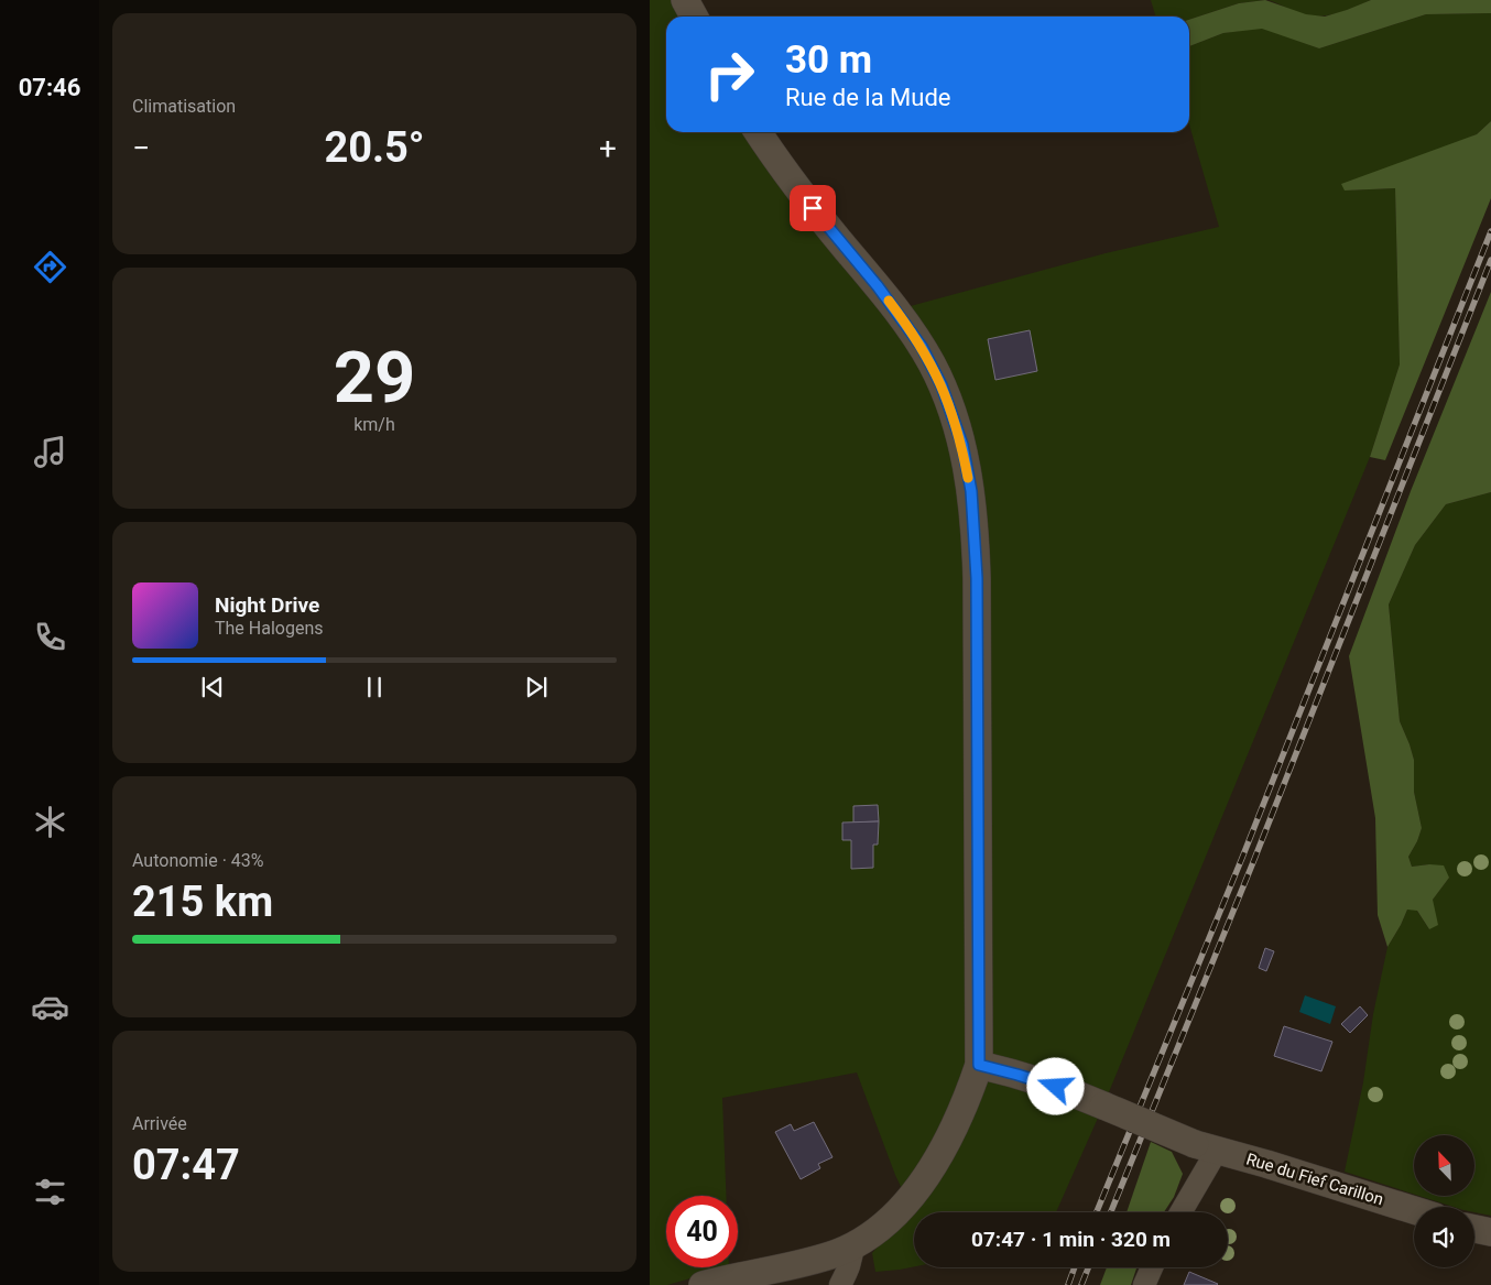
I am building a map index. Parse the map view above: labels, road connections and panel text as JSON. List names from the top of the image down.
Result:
{
  "streets": {
    "street": ["Rue du Fief Carillon"]
  },
  "north": "top left",
  "page": {
    "tabs": "07:46",
    "tile": [
      "Climatisation",
      ["29", "km/h"],
      ["Autonomie · 43%", "215 km"],
      ["Arrivée", "07:47"]
    ],
    "turn": ["30 m", "Rue de la Mude"],
    "heat": ["−", "20.5°", "+"],
    "song": ["Night Drive", "The Halogens"],
    "limit": "40",
    "trip": "07:47 · 1 min · 320 m"
  }
}
